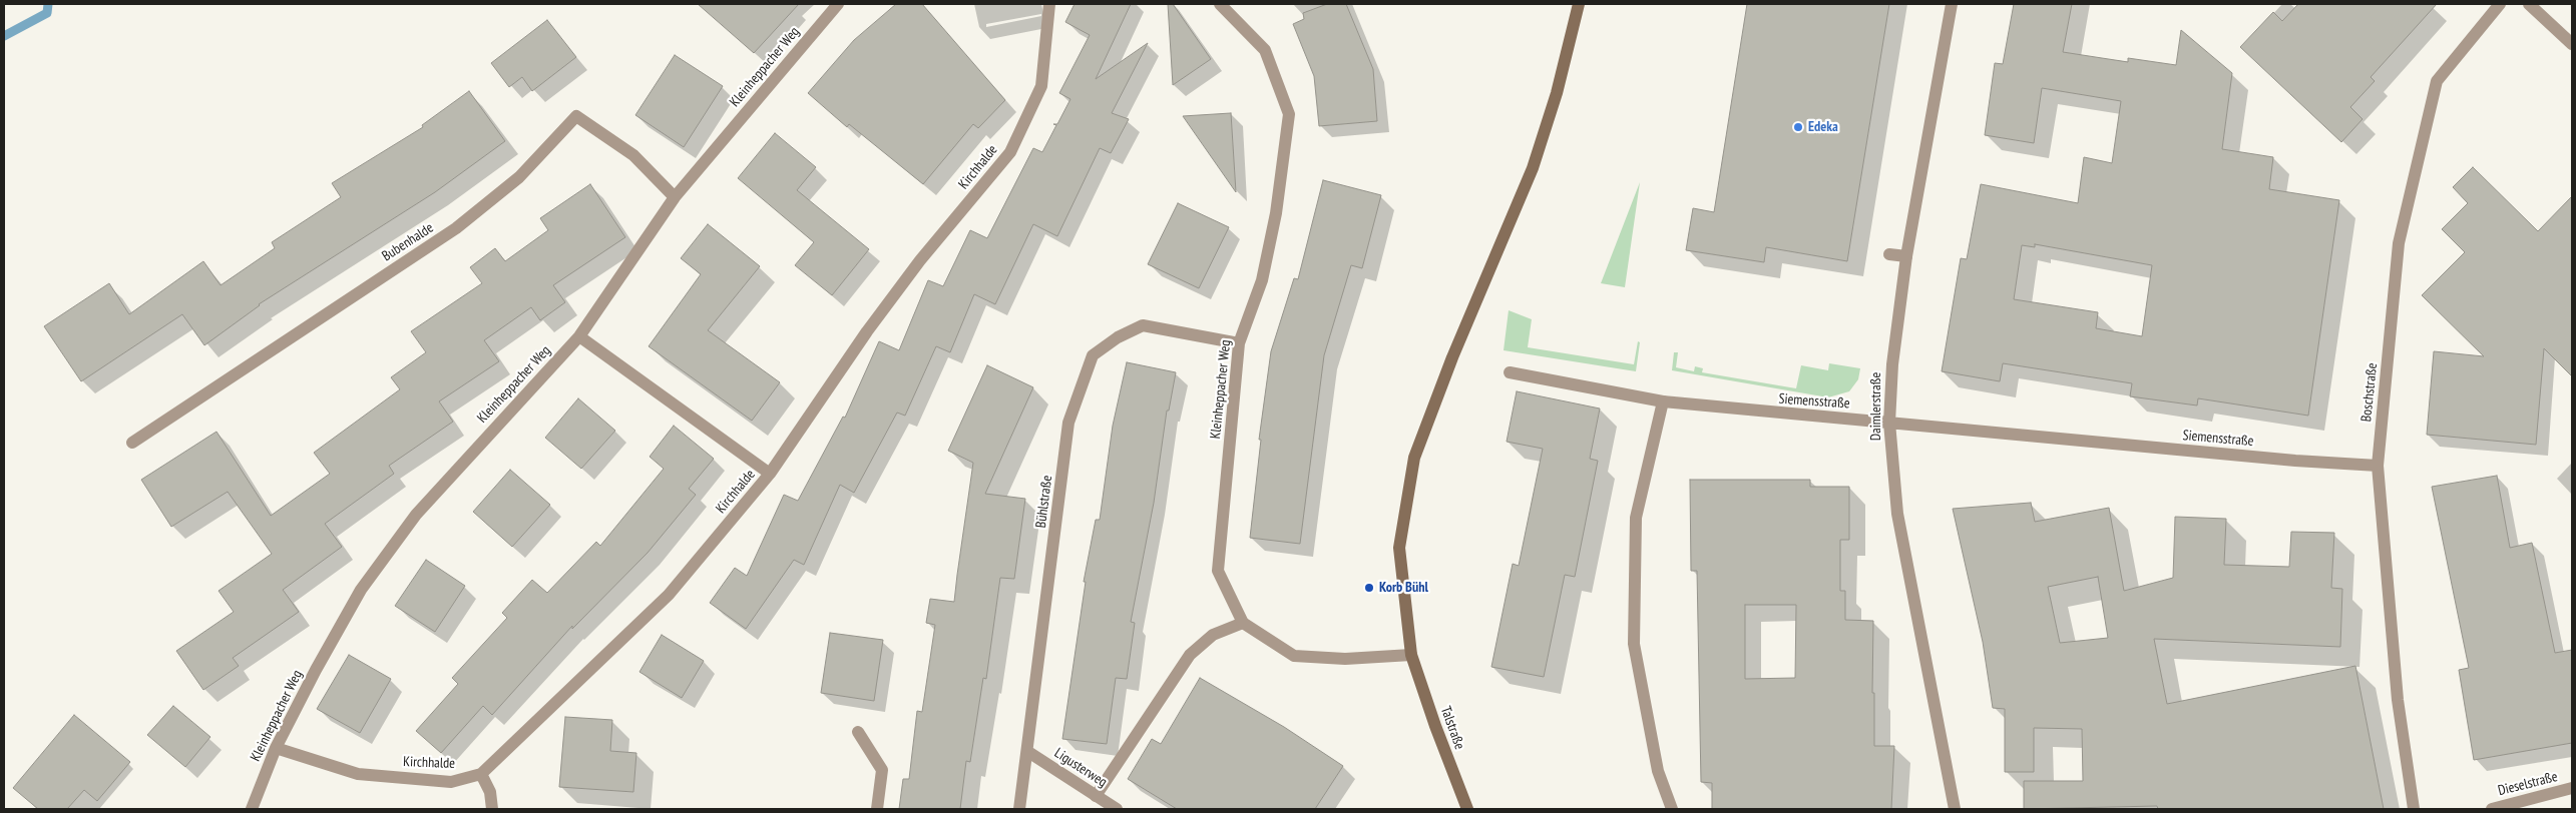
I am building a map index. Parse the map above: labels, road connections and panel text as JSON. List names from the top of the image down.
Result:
{
  "streets": {
    "street": [
      "Kleinheppacher Weg",
      "Kirchhalde",
      "Bubenhalde",
      "Boschstraße",
      "Siemensstraße",
      "Daimlerstraße",
      "Bühlstraße",
      "Talstraße",
      "Ligusterweg",
      "Dieselstraße"
    ]
  },
  "crossings": [
    ["Kleinheppacher Weg", "Kirchhalde"],
    ["Kleinheppacher Weg", "Bubenhalde"],
    ["Kleinheppacher Weg", "Bühlstraße"],
    ["Boschstraße", "Siemensstraße"],
    ["Siemensstraße", "Daimlerstraße"],
    ["Bühlstraße", "Ligusterweg"]
  ],
  "places": ["Edeka", "Korb Bühl"]
}
